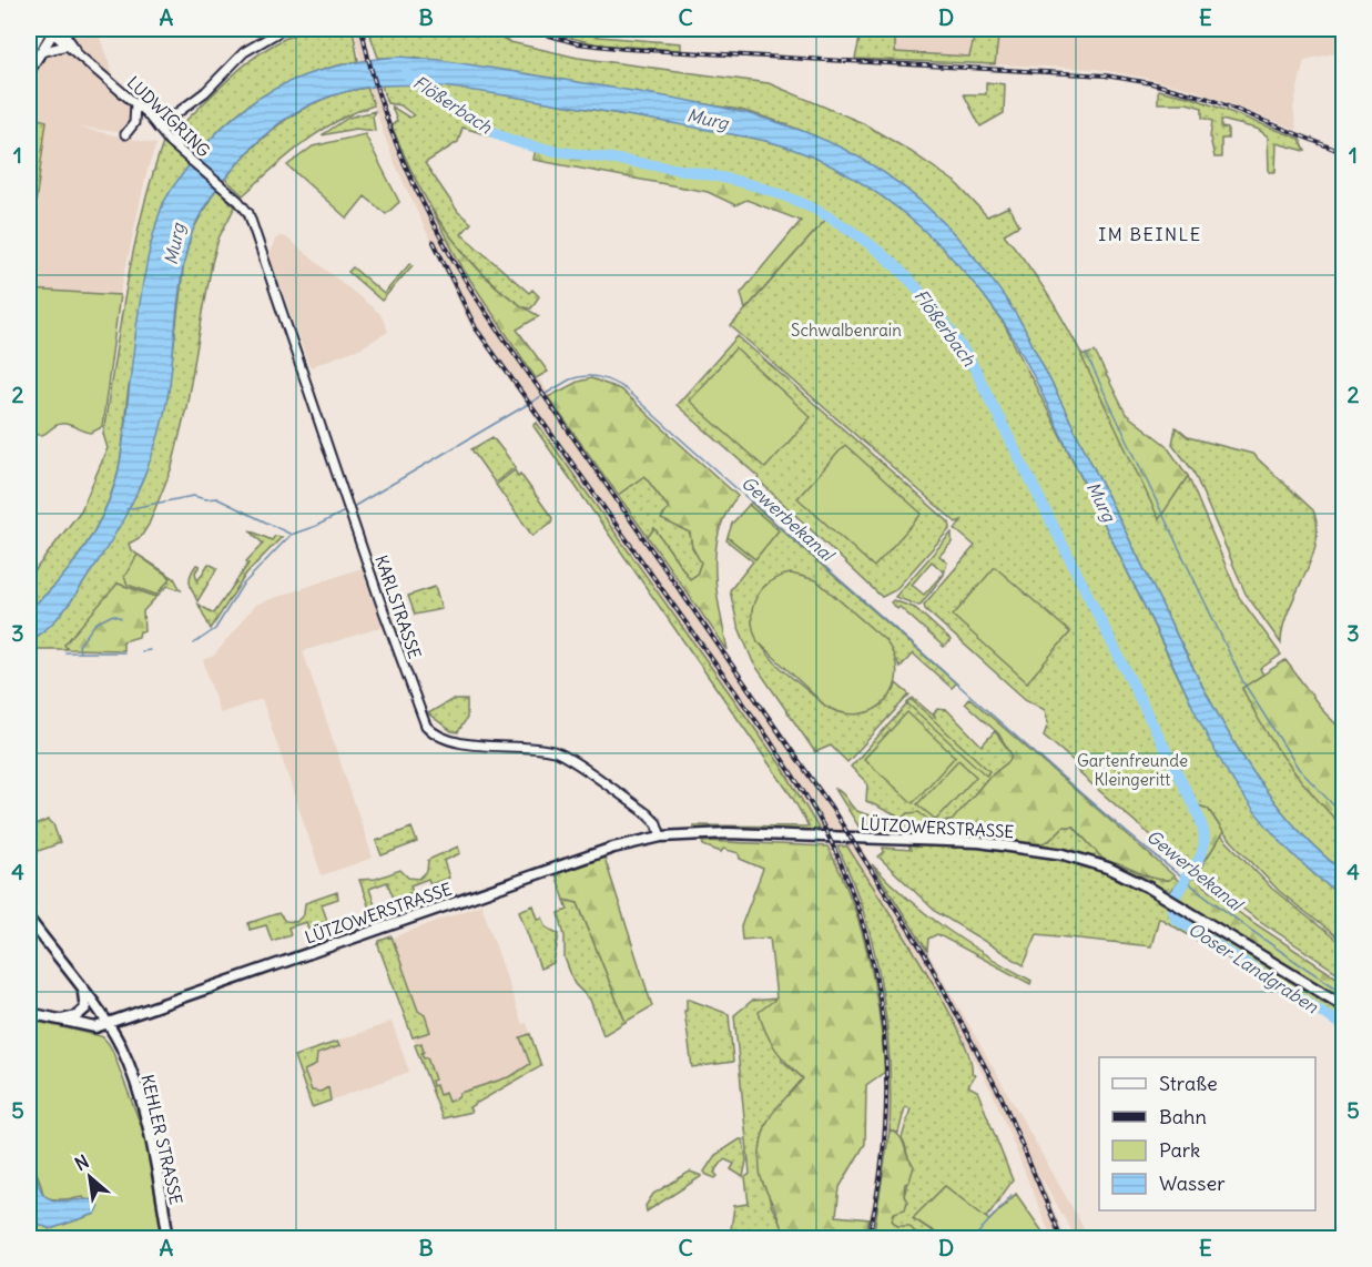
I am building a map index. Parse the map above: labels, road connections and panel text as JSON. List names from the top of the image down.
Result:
{
  "streets": {
    "main road": ["LÜTZOWERSTRASSE", "KEHLER STRASSE"],
    "street": ["LUDWIGRING", "KARLSTRASSE"]
  },
  "crossings": [
    ["LUDWIGRING", "KARLSTRASSE"],
    ["KARLSTRASSE", "LÜTZOWERSTRASSE"],
    ["LÜTZOWERSTRASSE", "KEHLER STRASSE"]
  ],
  "districts": ["IM BEINLE"],
  "water": [
    "Flößerbach",
    "Murg",
    "Gewerbekanal",
    "Ooser Landgraben"
  ],
  "parks": ["Schwalbenrain", "Gartenfreunde Kleingeritt"],
  "legend": [
    "Straße",
    "Bahn",
    "Park",
    "Wasser"
  ],
  "north": "top left",
  "grid": {
    "columns": [
      "A",
      "B",
      "C",
      "D",
      "E"
    ],
    "rows": [
      "1",
      "2",
      "3",
      "4",
      "5"
    ]
  }
}
